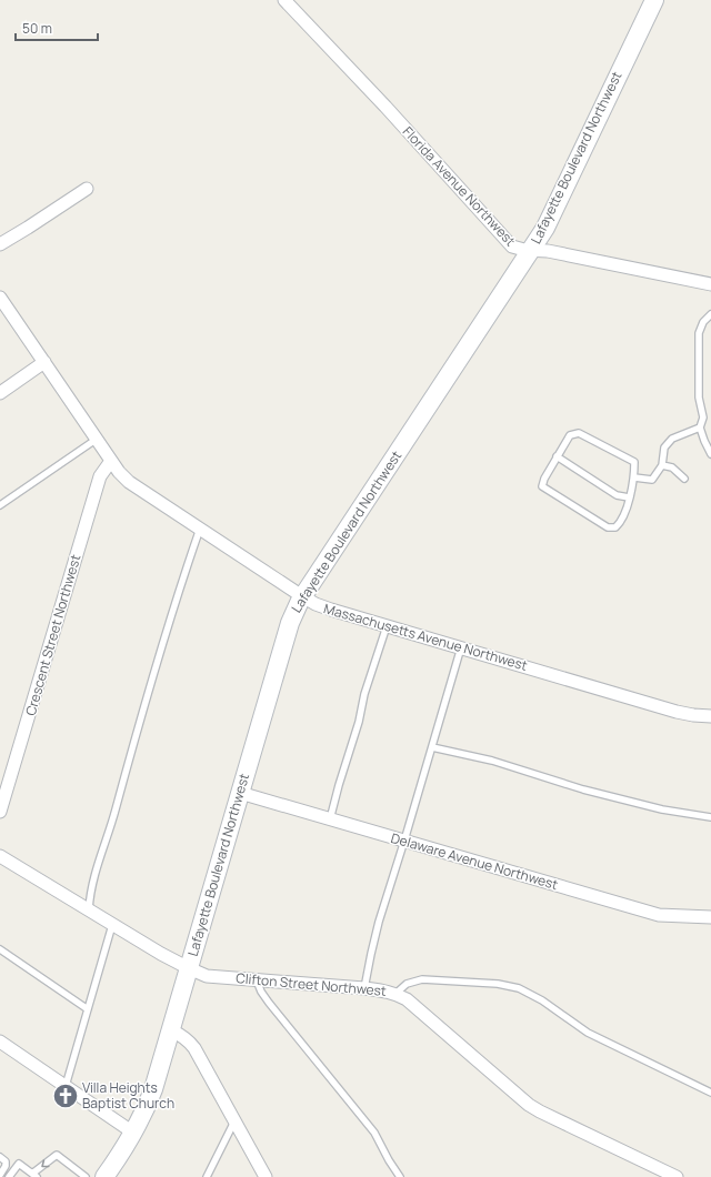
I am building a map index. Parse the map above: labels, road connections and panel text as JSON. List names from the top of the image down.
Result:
{
  "streets": {
    "main road": ["Lafayette Boulevard Northwest"],
    "street": [
      "Florida Avenue Northwest",
      "Crescent Street Northwest",
      "Massachusetts Avenue Northwest",
      "Delaware Avenue Northwest",
      "Clifton Street Northwest"
    ]
  },
  "crossings": [
    ["Lafayette Boulevard Northwest", "Florida Avenue Northwest"],
    ["Lafayette Boulevard Northwest", "Massachusetts Avenue Northwest"],
    ["Lafayette Boulevard Northwest", "Delaware Avenue Northwest"],
    ["Lafayette Boulevard Northwest", "Clifton Street Northwest"],
    ["Crescent Street Northwest", "Massachusetts Avenue Northwest"]
  ],
  "places": {
    "church": ["Villa Heights Baptist Church"]
  },
  "scale_bar": "50 m"
}
